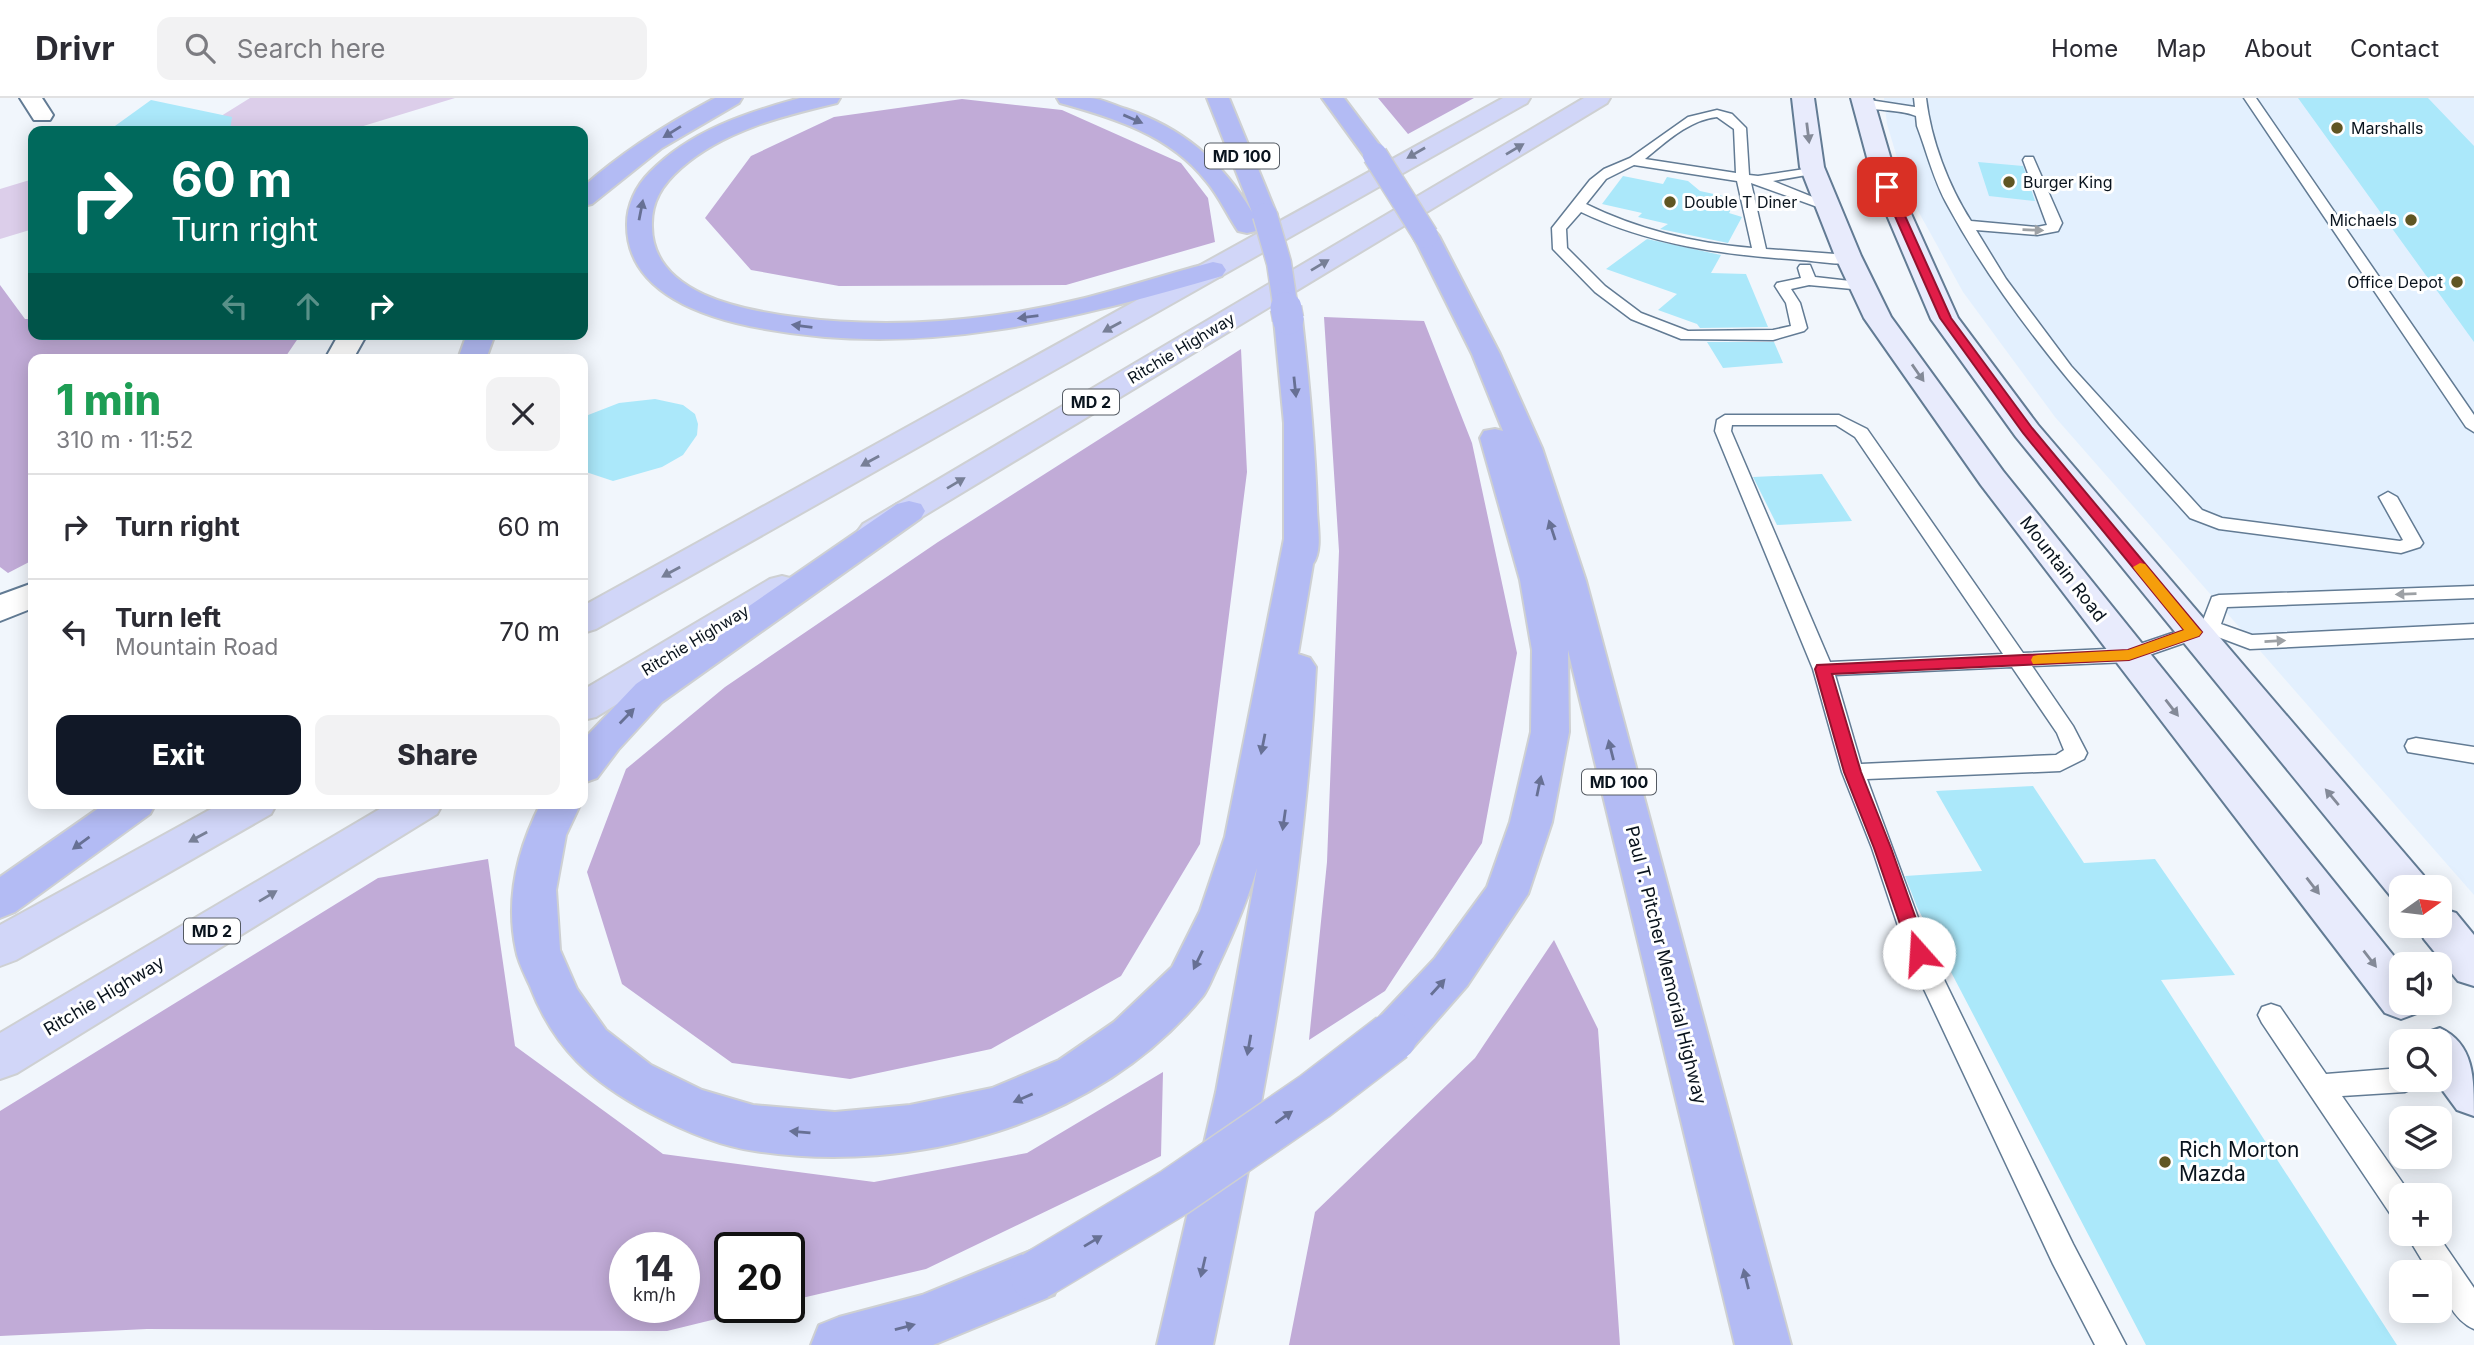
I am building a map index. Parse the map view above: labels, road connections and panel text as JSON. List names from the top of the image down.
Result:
{
  "streets": {
    "highway": ["MD 100", "Paul T. Pitcher Memorial Highway"],
    "main road": ["Ritchie Highway", "MD 2", "Mountain Road"]
  },
  "places": [
    "Marshalls",
    "Burger King",
    "Double T Diner",
    "Michaels",
    "Office Depot",
    "Rich Morton Mazda"
  ],
  "north": "right",
  "page": {
    "header": "Drivr",
    "search": "Search here",
    "nav": [
      "Home",
      "Map",
      "About",
      "Contact"
    ],
    "turn": ["60 m", "Turn right"],
    "heading": ["1 min", "310 m · 11:52"],
    "list": [
      {
        "name": "Turn right",
        "value": "60 m"
      },
      {
        "name": "Turn left",
        "note": "Mountain Road",
        "value": "70 m"
      }
    ],
    "buttons": ["Exit", "Share"],
    "map_buttons": ["+", "−"],
    "speed": "14 km/h",
    "limit": "20"
  }
}
